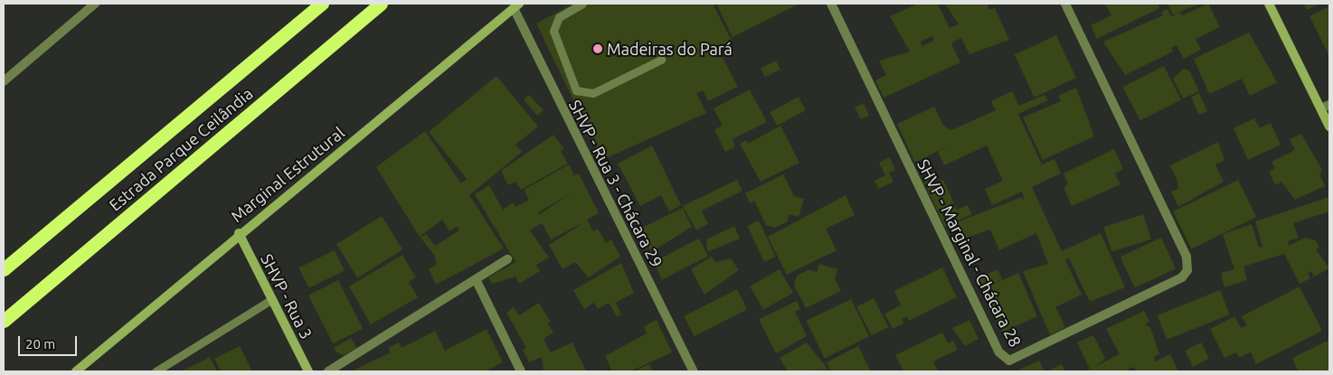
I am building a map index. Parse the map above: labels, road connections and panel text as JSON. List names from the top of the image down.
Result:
{
  "streets": {
    "highway": ["Estrada Parque Ceilândia"],
    "main road": ["Marginal Estrutural", "SHVP - Rua 3"],
    "street": ["SHVP - Rua 3 - Chácara 29", "SHVP - Marginal - Chácara 28"]
  },
  "crossings": [
    ["Marginal Estrutural", "SHVP - Rua 3 - Chácara 29"],
    ["Marginal Estrutural", "SHVP - Rua 3"]
  ],
  "places": ["Madeiras do Pará"],
  "scale_bar": "20 m"
}
